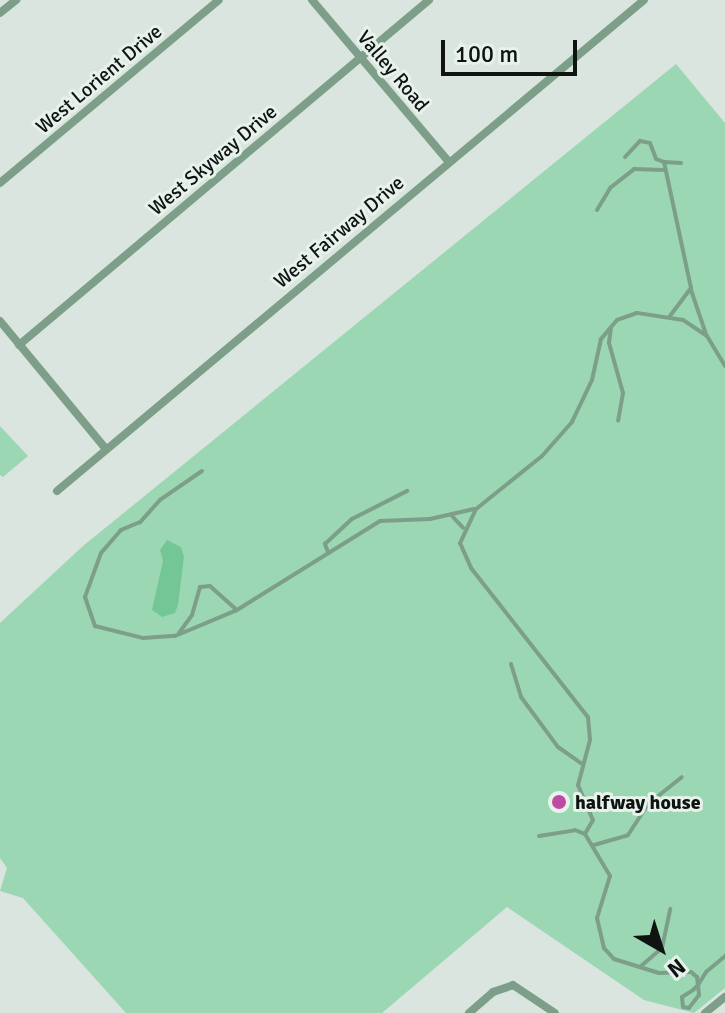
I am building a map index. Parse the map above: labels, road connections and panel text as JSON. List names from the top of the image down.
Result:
{
  "streets": {
    "street": [
      "Valley Road",
      "West Lorient Drive",
      "West Skyway Drive",
      "West Fairway Drive"
    ]
  },
  "crossings": [
    ["Valley Road", "West Skyway Drive"],
    ["Valley Road", "West Fairway Drive"]
  ],
  "places": ["halfway house"],
  "scale_bar": "100 m",
  "north": "bottom right"
}
